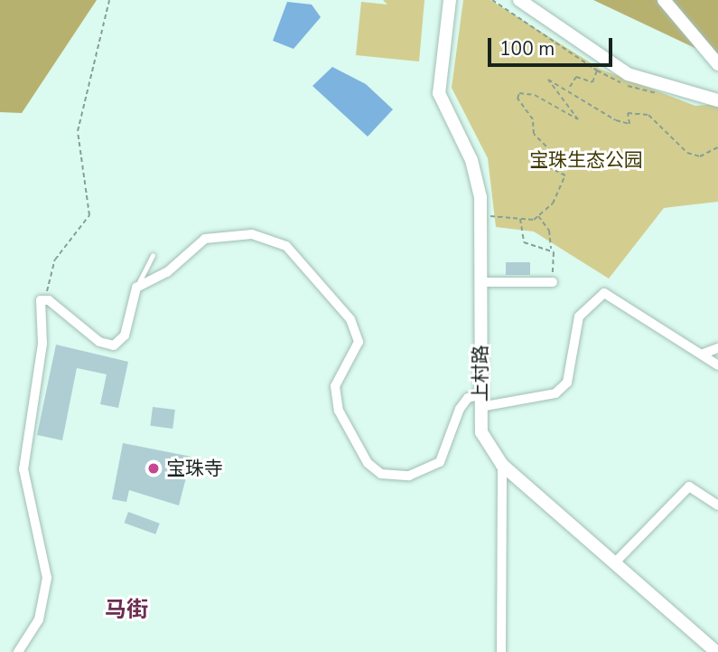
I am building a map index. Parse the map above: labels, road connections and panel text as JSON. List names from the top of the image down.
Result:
{
  "streets": {
    "street": ["上村路"]
  },
  "districts": ["马街"],
  "parks": ["宝珠生态公园"],
  "places": ["宝珠寺"],
  "scale_bar": "100 m"
}
